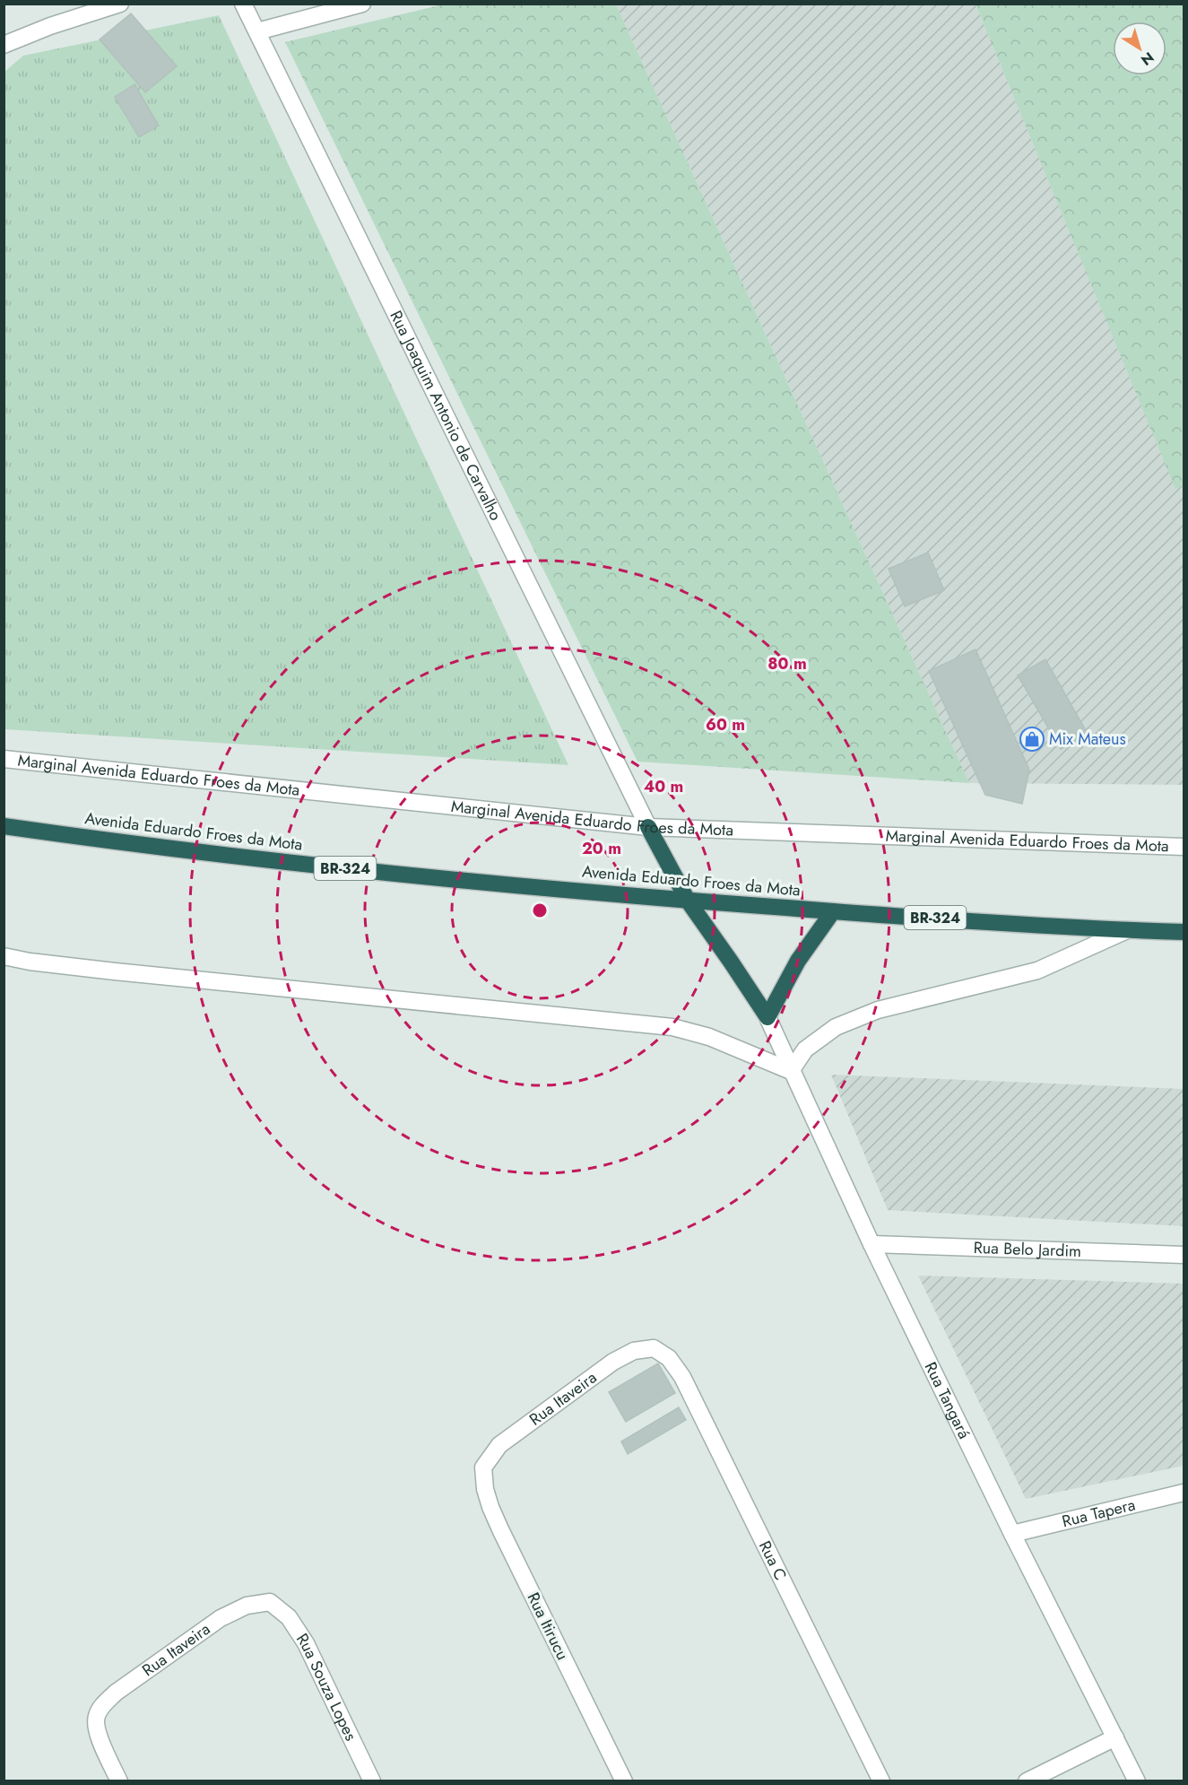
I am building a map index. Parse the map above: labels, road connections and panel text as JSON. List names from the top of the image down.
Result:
{
  "streets": {
    "highway": ["Avenida Eduardo Froes da Mota", "BR-324"],
    "street": [
      "Rua Joaquim Antonio de Carvalho",
      "Marginal Avenida Eduardo Froes da Mota",
      "Rua Belo Jardim",
      "Rua Itaveira",
      "Rua Tangará",
      "Rua Tapera",
      "Rua C",
      "Rua Itirucu",
      "Rua Souza Lopes"
    ]
  },
  "crossings": [
    ["Rua Joaquim Antonio de Carvalho", "Marginal Avenida Eduardo Froes da Mota"],
    ["Rua Belo Jardim", "Rua Tangará"],
    ["Rua Itaveira", "Rua C"],
    ["Rua Itaveira", "Rua Itirucu"],
    ["Rua Itaveira", "Rua Souza Lopes"],
    ["Rua Tangará", "Rua Tapera"]
  ],
  "places": {
    "shop": ["Mix Mateus"]
  },
  "north": "bottom right",
  "rings": [
    "80 m",
    "60 m",
    "40 m",
    "20 m"
  ]
}
